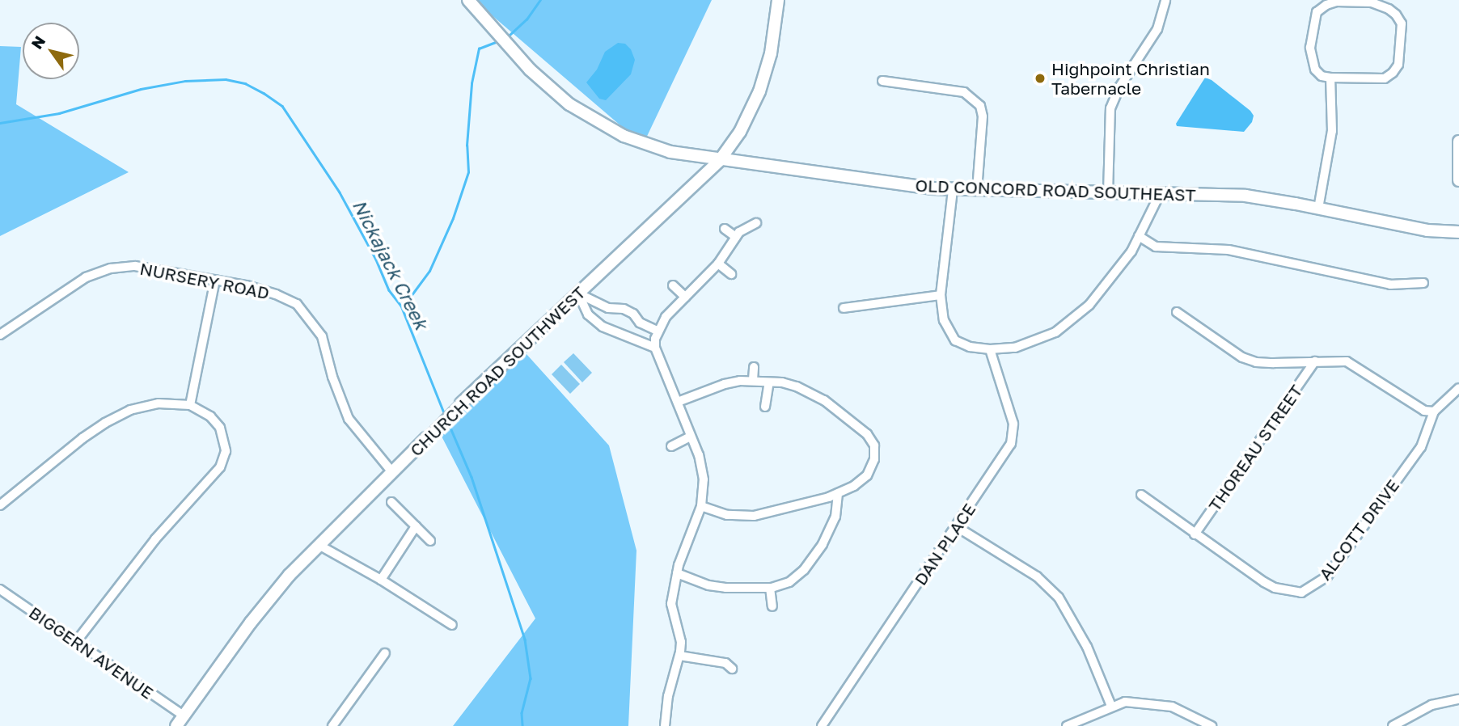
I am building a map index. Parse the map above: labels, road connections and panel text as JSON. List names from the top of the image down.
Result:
{
  "streets": {
    "street": [
      "OLD CONCORD ROAD SOUTHEAST",
      "NURSERY ROAD",
      "CHURCH ROAD SOUTHWEST",
      "THOREAU STREET",
      "ALCOTT DRIVE",
      "DAN PLACE",
      "BIGGERN AVENUE"
    ]
  },
  "crossings": [
    ["OLD CONCORD ROAD SOUTHEAST", "CHURCH ROAD SOUTHWEST"],
    ["NURSERY ROAD", "CHURCH ROAD SOUTHWEST"],
    ["CHURCH ROAD SOUTHWEST", "BIGGERN AVENUE"],
    ["THOREAU STREET", "ALCOTT DRIVE"]
  ],
  "water": ["Nickajack Creek"],
  "places": ["Highpoint Christian Tabernacle"],
  "north": "top left"
}
